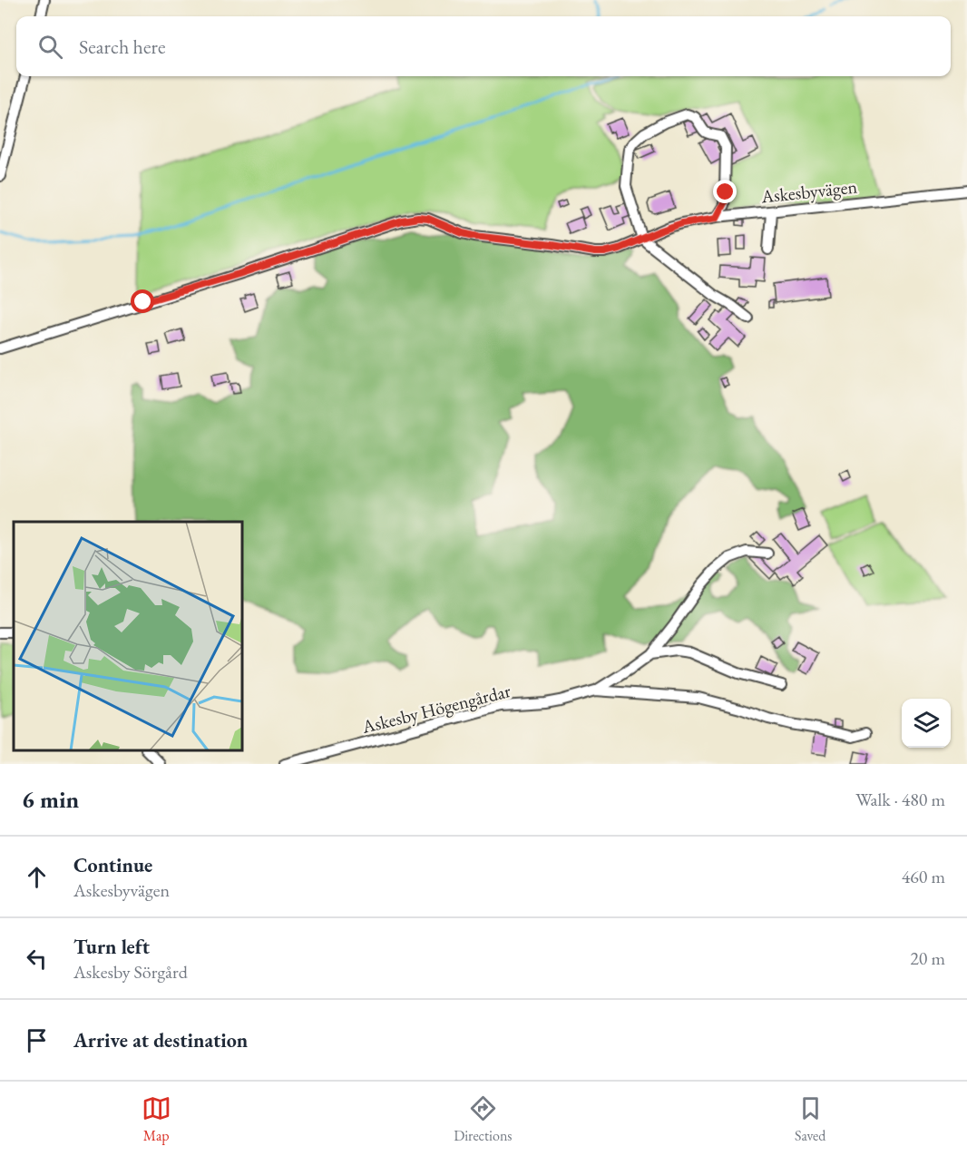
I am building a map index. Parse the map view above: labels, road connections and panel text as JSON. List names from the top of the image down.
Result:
{
  "streets": {
    "street": ["Askesbyvägen", "Askesby Högengårdar"]
  },
  "page": {
    "search": "Search here",
    "heading": ["6 min", "Walk · 480 m"],
    "list": [
      ["Continue", "Askesbyvägen", "460 m"],
      ["Turn left", "Askesby Sörgård", "20 m"],
      "Arrive at destination"
    ],
    "nav": ["Map", "Directions", "Saved"]
  }
}
